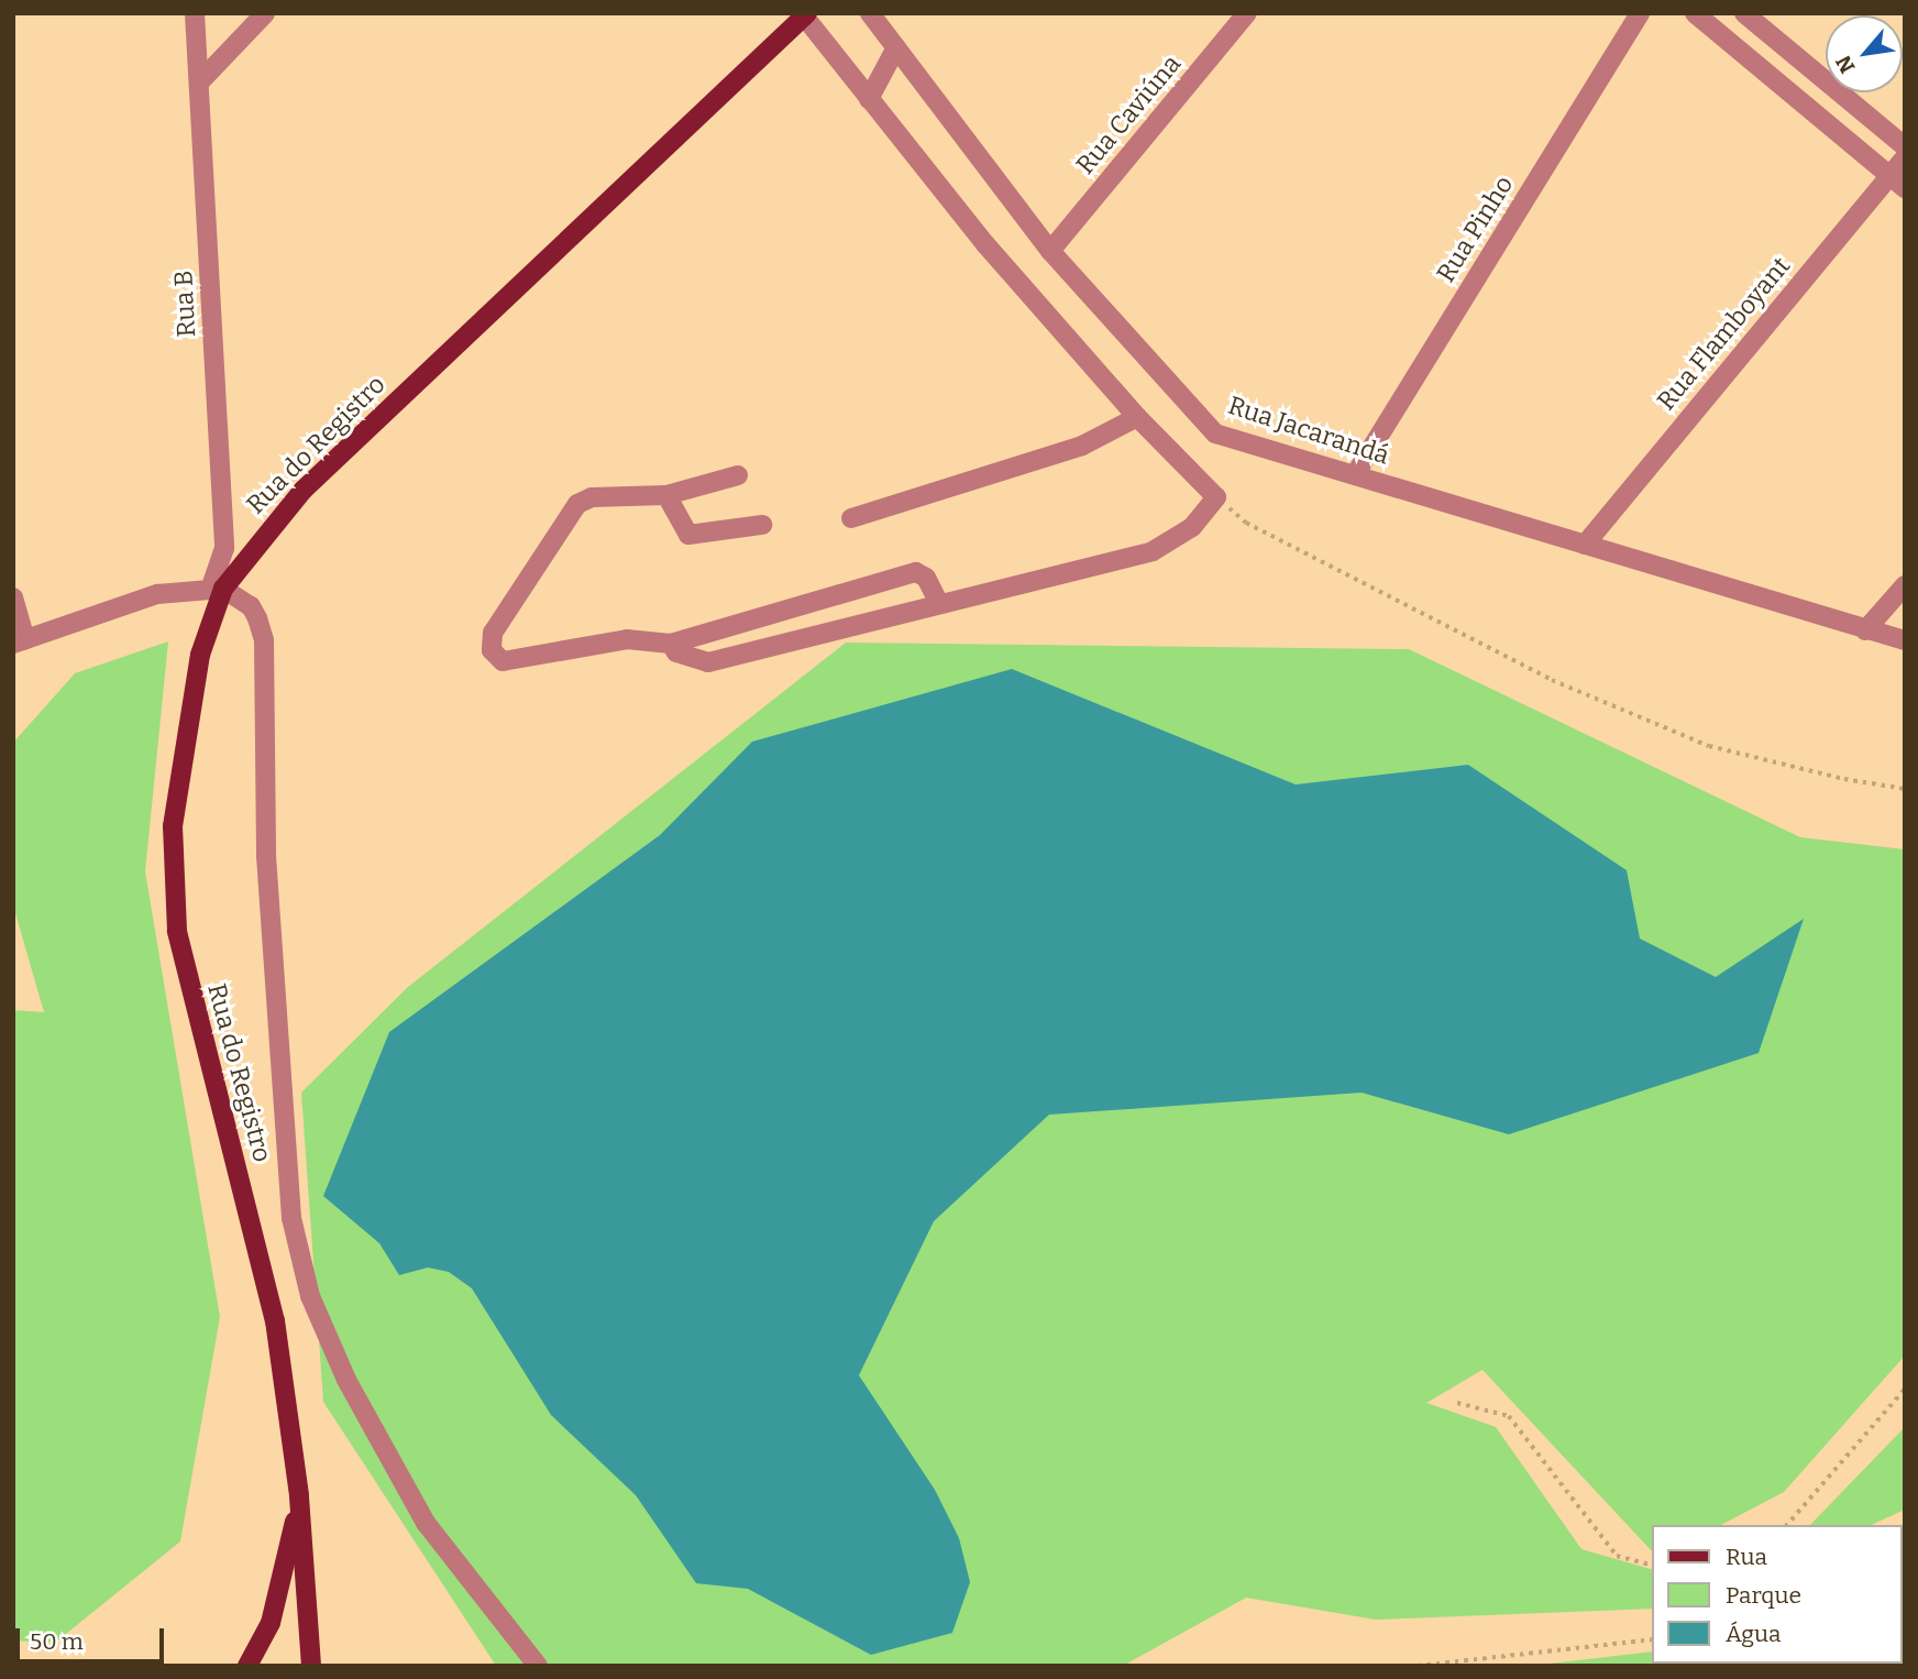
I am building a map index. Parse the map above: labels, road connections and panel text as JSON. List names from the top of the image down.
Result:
{
  "streets": {
    "main road": ["Rua do Registro"],
    "street": [
      "Rua Caviúna",
      "Rua Pinho",
      "Rua B",
      "Rua Flamboyant",
      "Rua Jacarandá"
    ]
  },
  "crossings": [
    ["Rua Caviúna", "Rua Jacarandá"],
    ["Rua Pinho", "Rua Jacarandá"],
    ["Rua B", "Rua do Registro"],
    ["Rua Flamboyant", "Rua Jacarandá"]
  ],
  "legend": ["Rua", "Parque", "Água"],
  "scale_bar": "50 m",
  "north": "bottom left"
}
